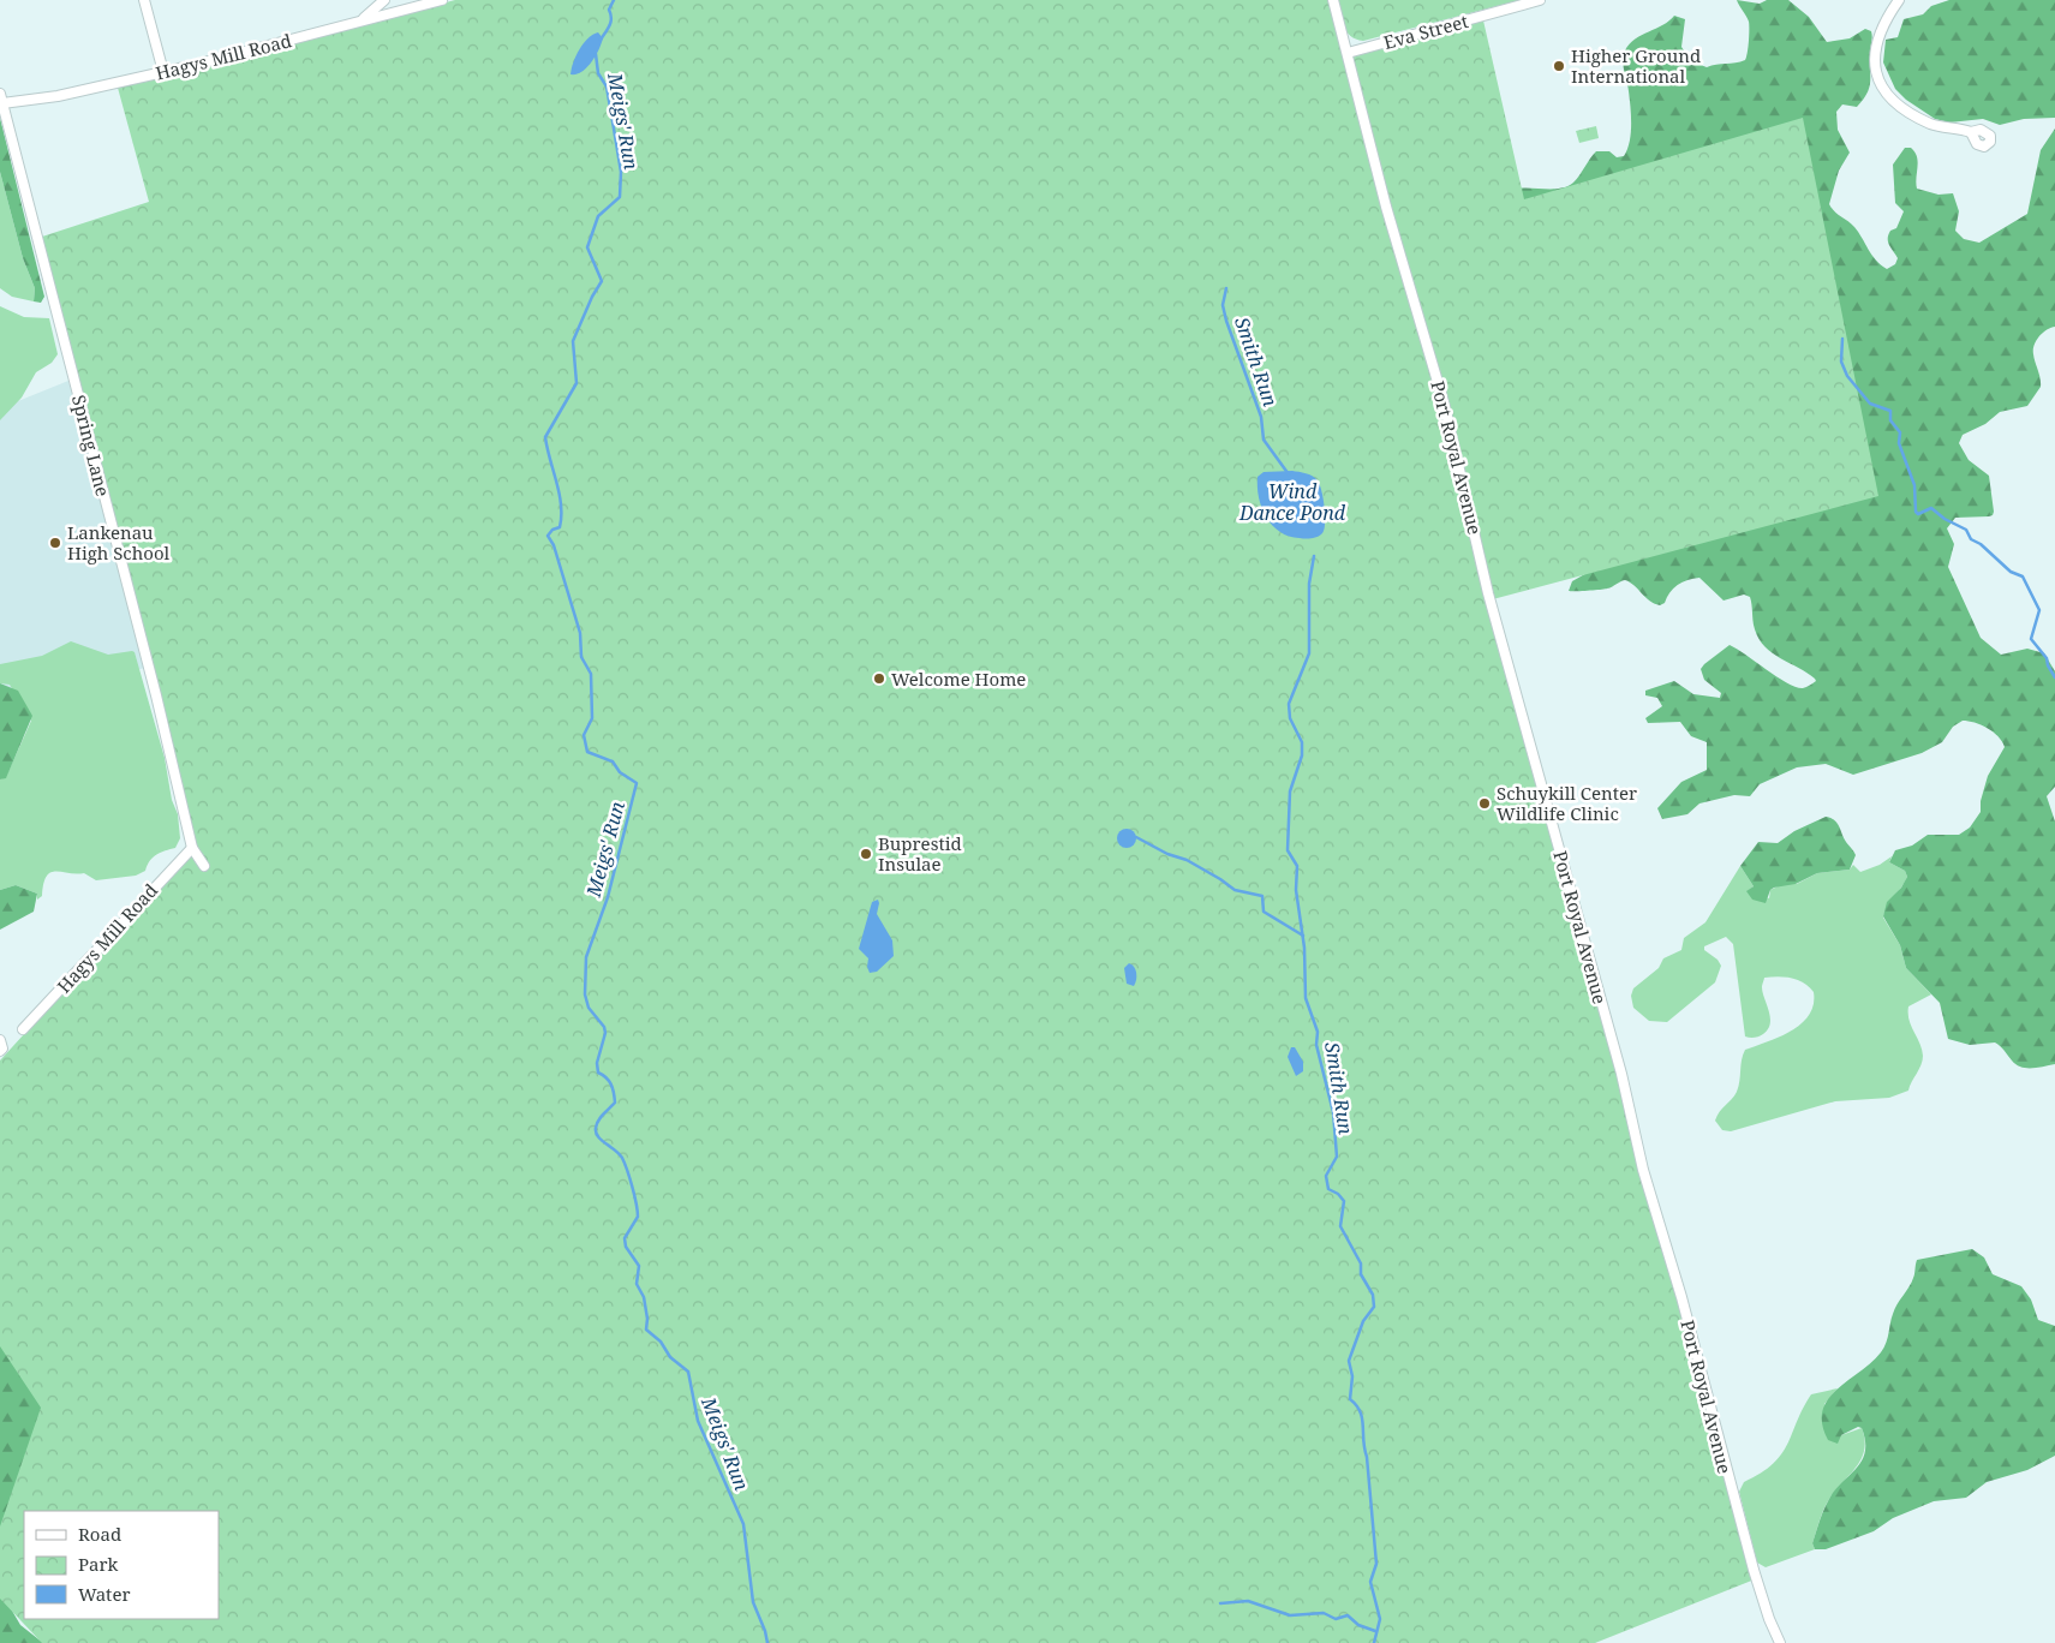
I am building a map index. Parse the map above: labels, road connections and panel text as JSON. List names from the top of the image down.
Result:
{
  "streets": {
    "street": [
      "Eva Street",
      "Hagys Mill Road",
      "Spring Lane",
      "Port Royal Avenue"
    ]
  },
  "crossings": [
    ["Eva Street", "Port Royal Avenue"],
    ["Hagys Mill Road", "Spring Lane"]
  ],
  "water": ["Meigs' Run", "Smith Run", "Wind Dance Pond"],
  "places": [
    "Higher Ground International",
    "Lankenau High School",
    "Welcome Home",
    "Schuykill Center Wildlife Clinic",
    "Buprestid Insulae"
  ],
  "legend": ["Road", "Park", "Water"]
}
